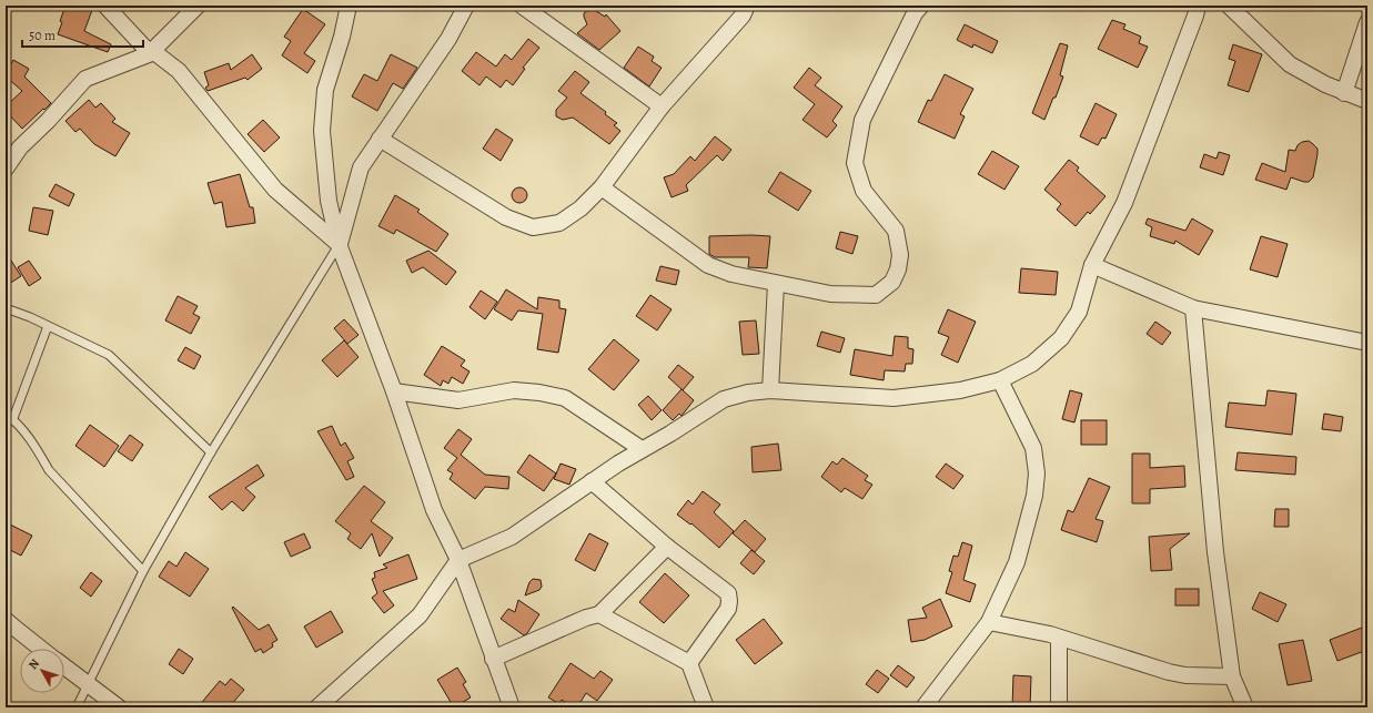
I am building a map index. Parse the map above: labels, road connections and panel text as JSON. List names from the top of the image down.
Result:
{
  "scale_bar": "50 m",
  "north": "top left"
}
